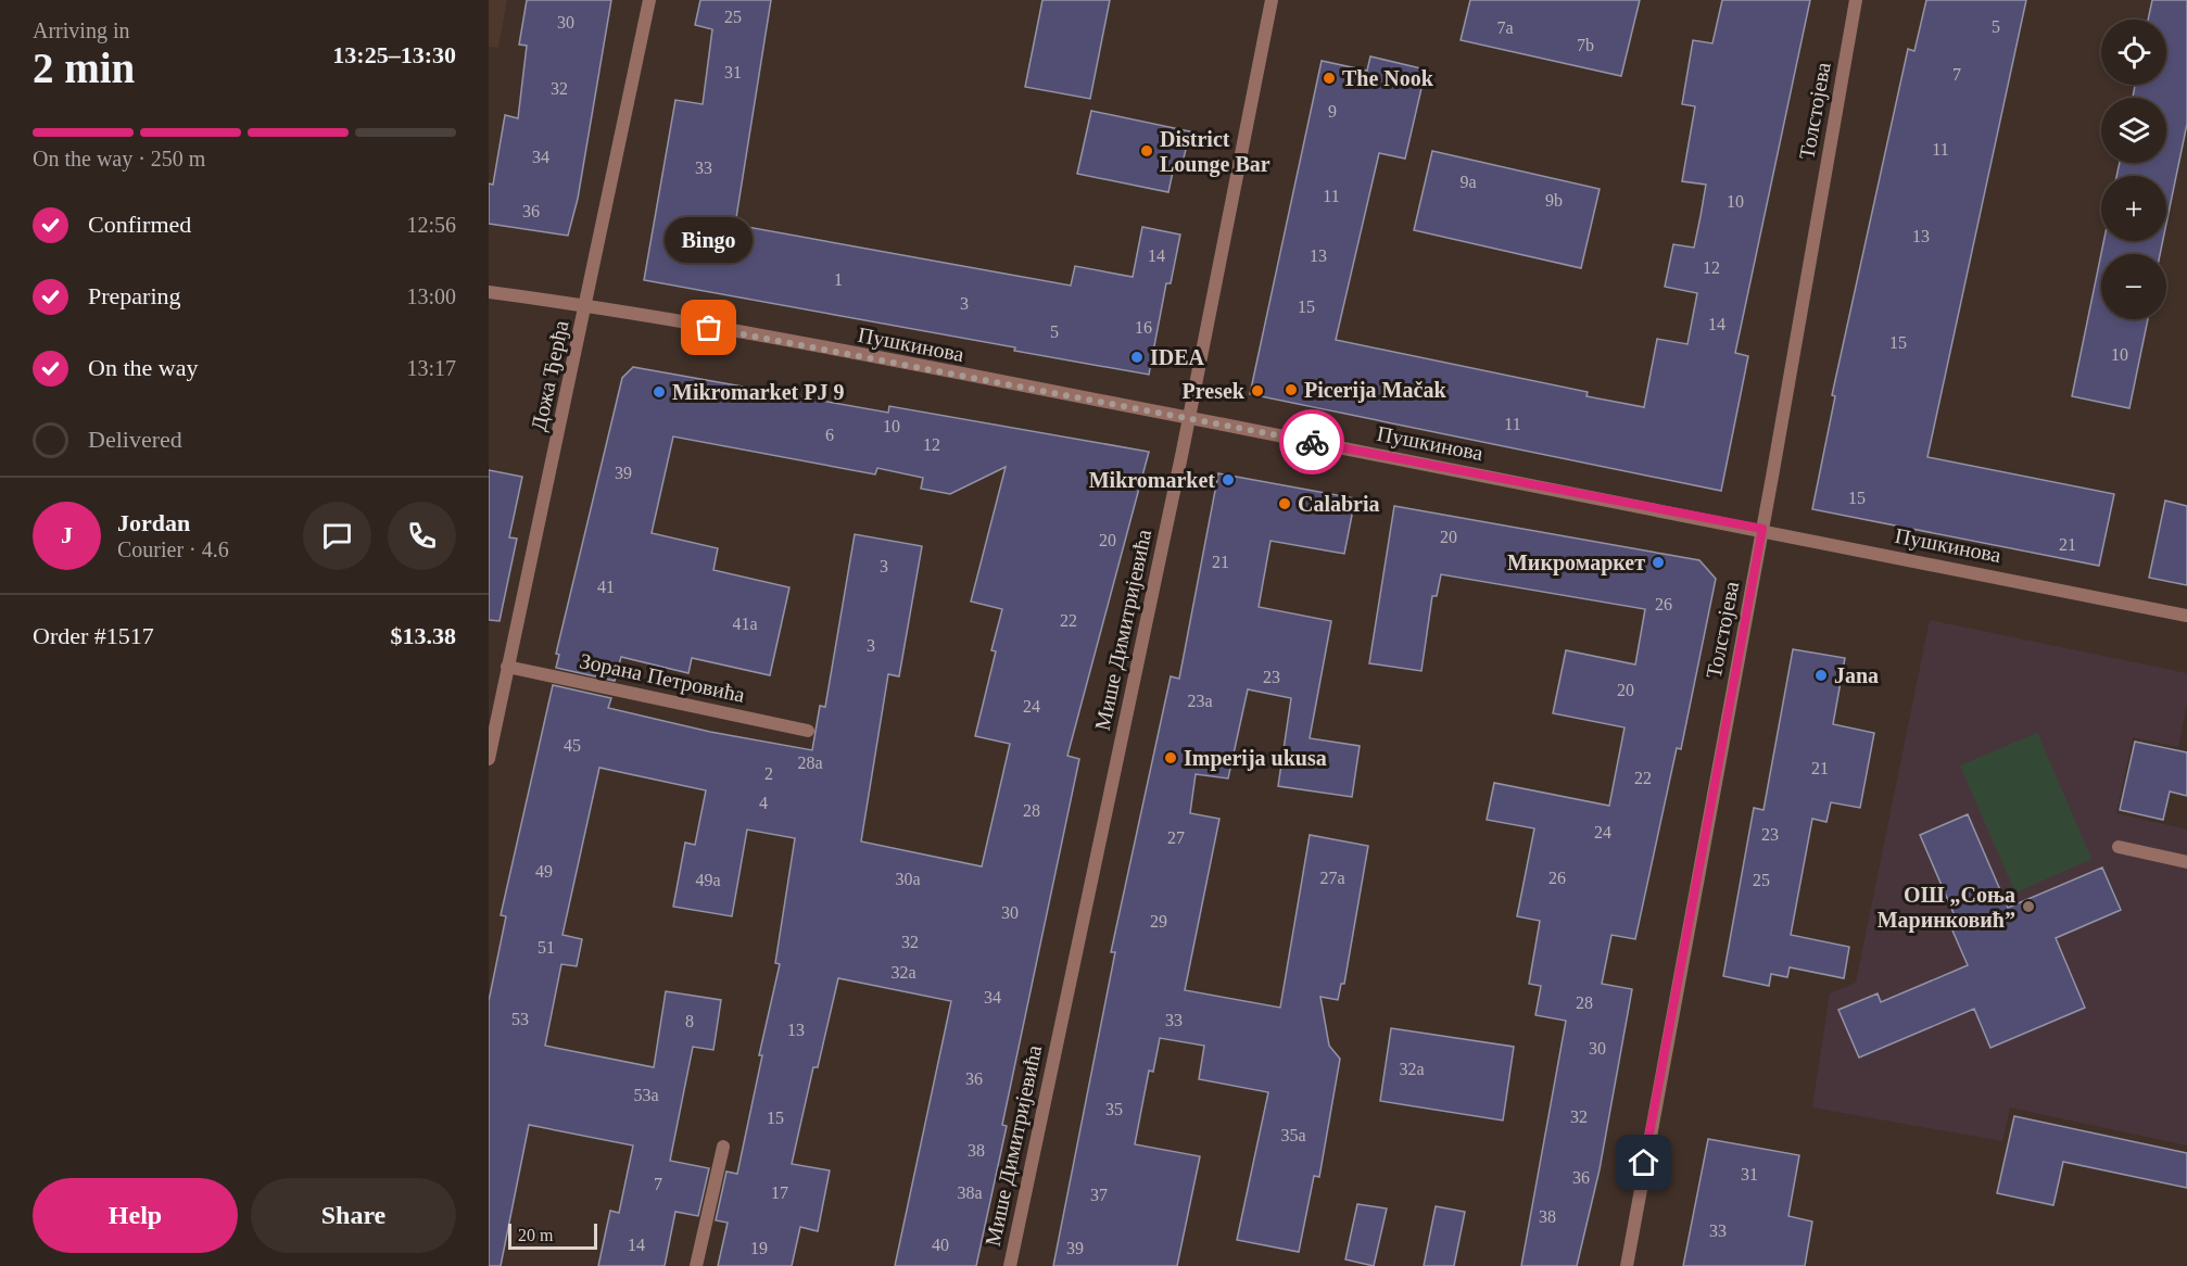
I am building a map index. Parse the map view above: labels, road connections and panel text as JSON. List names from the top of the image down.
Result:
{
  "streets": {
    "street": [
      "Толстојева",
      "Пушкинова",
      "Дожа Ђерђа",
      "Мише Димитријевића",
      "Зорана Петровића"
    ]
  },
  "crossings": [
    ["Толстојева", "Пушкинова"],
    ["Пушкинова", "Дожа Ђерђа"],
    ["Пушкинова", "Мише Димитријевића"],
    ["Дожа Ђерђа", "Зорана Петровића"]
  ],
  "places": [
    "The Nook",
    "District Lounge Bar",
    "Bingo",
    "IDEA",
    "Picerija Mačak",
    "Presek",
    "Mikromarket PJ 9",
    "Mikromarket",
    "Calabria",
    "Микромаркет",
    "Jana",
    "Imperija ukusa",
    "ОШ „Соња Маринковић”"
  ],
  "house_numbers": [
    "25",
    "30",
    "5",
    "7a",
    "7b",
    "31",
    "7",
    "32",
    "9",
    "11",
    "34",
    "33",
    "9a",
    "11",
    "9b",
    "10",
    "36",
    "13",
    "14",
    "13",
    "12",
    "1",
    "3",
    "15",
    "14",
    "16",
    "5",
    "15",
    "10",
    "11",
    "10",
    "6",
    "12",
    "39",
    "15",
    "20",
    "20",
    "21",
    "21",
    "3",
    "41",
    "26",
    "22",
    "41a",
    "3",
    "23",
    "20",
    "23a",
    "24",
    "45",
    "28a",
    "21",
    "2",
    "22",
    "4",
    "28",
    "24",
    "23",
    "27",
    "49",
    "27a",
    "26",
    "30a",
    "49a",
    "25",
    "30",
    "29",
    "32",
    "51",
    "32a",
    "34",
    "28",
    "53",
    "33",
    "8",
    "13",
    "30",
    "32a",
    "36",
    "53a",
    "35",
    "32",
    "15",
    "35a",
    "38",
    "31",
    "36",
    "7",
    "17",
    "38a",
    "37",
    "38",
    "33",
    "14",
    "40",
    "19",
    "39"
  ],
  "scale_bar": "20 m",
  "page": {
    "heading": ["2 min", "Arriving in", "13:25–13:30"],
    "panel": [
      "Jordan",
      "Courier · 4.6",
      "Order #1517",
      "$13.38"
    ],
    "map_buttons": ["+", "−"],
    "bar": "On the way · 250 m",
    "list": [
      ["Confirmed", "12:56"],
      ["Preparing", "13:00"],
      ["On the way", "13:17"],
      "Delivered"
    ],
    "bubble": "Bingo",
    "round": "J",
    "buttons": ["Help", "Share"],
    "scale": "20 m"
  }
}
